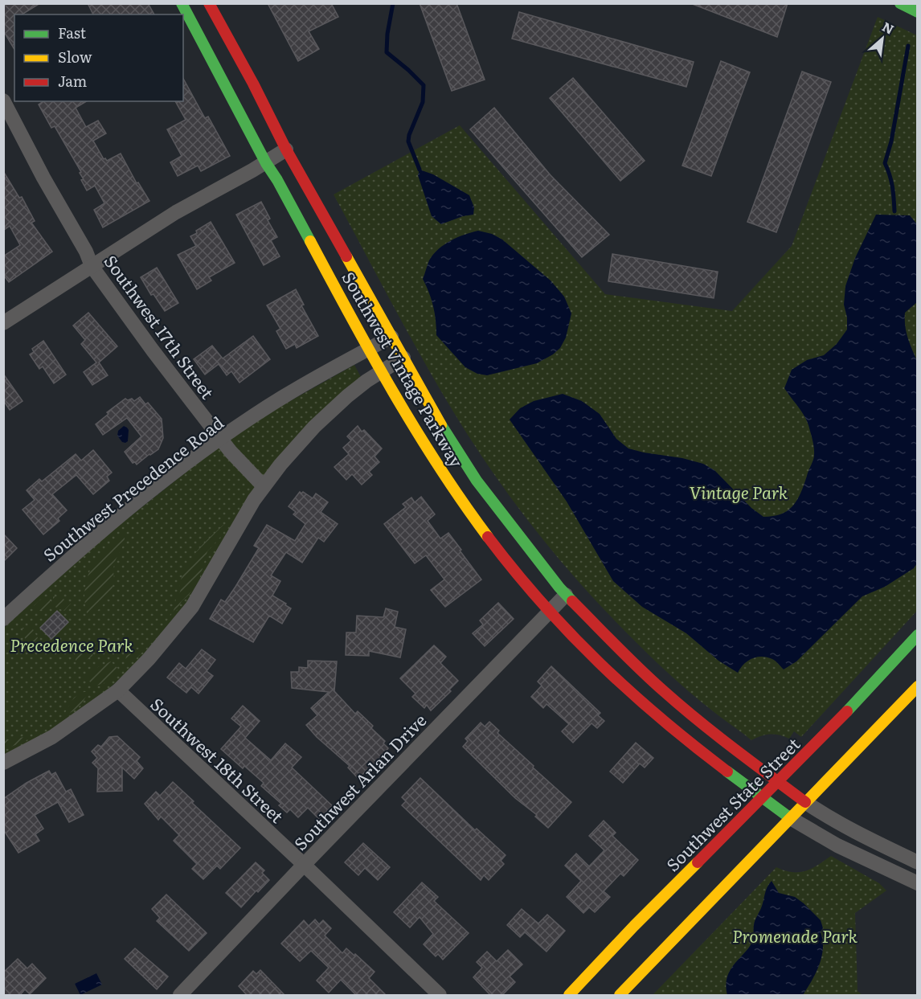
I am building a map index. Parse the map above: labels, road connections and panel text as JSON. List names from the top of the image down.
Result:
{
  "streets": {
    "street": [
      "Southwest 17th Street",
      "Southwest Vintage Parkway",
      "Southwest Precedence Road",
      "Southwest 18th Street",
      "Southwest Arlan Drive",
      "Southwest State Street"
    ]
  },
  "crossings": [
    ["Southwest 17th Street", "Southwest Precedence Road"],
    ["Southwest Vintage Parkway", "Southwest Precedence Road"],
    ["Southwest Vintage Parkway", "Southwest Arlan Drive"],
    ["Southwest Vintage Parkway", "Southwest State Street"],
    ["Southwest 18th Street", "Southwest Arlan Drive"]
  ],
  "parks": ["Vintage Park", "Precedence Park", "Promenade Park"],
  "legend": ["Fast", "Slow", "Jam"],
  "north": "top right"
}
